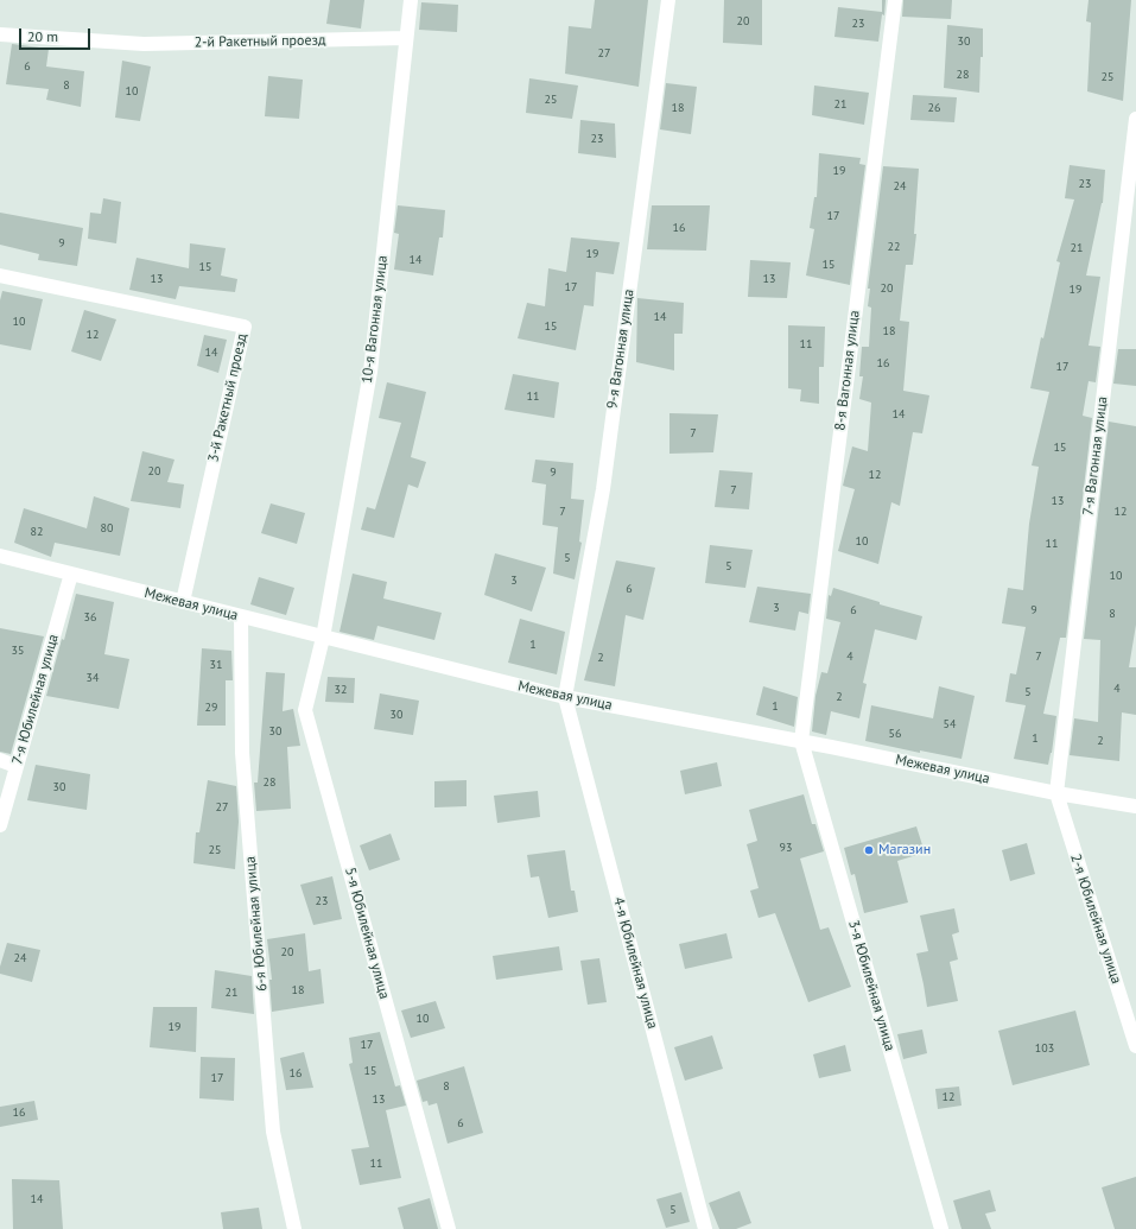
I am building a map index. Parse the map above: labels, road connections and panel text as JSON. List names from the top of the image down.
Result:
{
  "streets": {
    "street": [
      "2-й Ракетный проезд",
      "10-я Вагонная улица",
      "9-я Вагонная улица",
      "8-я Вагонная улица",
      "3-й Ракетный проезд",
      "7-я Вагонная улица",
      "Межевая улица",
      "7-я Юбилейная улица",
      "2-я Юбилейная улица",
      "6-я Юбилейная улица",
      "5-я Юбилейная улица",
      "4-я Юбилейная улица",
      "3-я Юбилейная улица"
    ]
  },
  "crossings": [
    ["2-й Ракетный проезд", "10-я Вагонная улица"],
    ["10-я Вагонная улица", "Межевая улица"],
    ["10-я Вагонная улица", "5-я Юбилейная улица"],
    ["9-я Вагонная улица", "Межевая улица"],
    ["9-я Вагонная улица", "4-я Юбилейная улица"],
    ["8-я Вагонная улица", "Межевая улица"],
    ["8-я Вагонная улица", "3-я Юбилейная улица"],
    ["3-й Ракетный проезд", "Межевая улица"],
    ["7-я Вагонная улица", "Межевая улица"],
    ["7-я Вагонная улица", "2-я Юбилейная улица"],
    ["Межевая улица", "7-я Юбилейная улица"],
    ["Межевая улица", "2-я Юбилейная улица"],
    ["Межевая улица", "6-я Юбилейная улица"],
    ["Межевая улица", "5-я Юбилейная улица"],
    ["Межевая улица", "4-я Юбилейная улица"],
    ["Межевая улица", "3-я Юбилейная улица"]
  ],
  "places": ["Магазин"],
  "house_numbers": [
    "20",
    "23",
    "30",
    "27",
    "6",
    "28",
    "25",
    "8",
    "10",
    "25",
    "21",
    "18",
    "26",
    "23",
    "19",
    "23",
    "24",
    "17",
    "16",
    "9",
    "22",
    "21",
    "19",
    "14",
    "15",
    "15",
    "13",
    "13",
    "17",
    "20",
    "19",
    "14",
    "10",
    "15",
    "18",
    "12",
    "11",
    "14",
    "16",
    "17",
    "11",
    "14",
    "7",
    "15",
    "20",
    "9",
    "12",
    "7",
    "13",
    "7",
    "12",
    "80",
    "82",
    "10",
    "11",
    "5",
    "5",
    "10",
    "3",
    "6",
    "3",
    "6",
    "9",
    "8",
    "36",
    "1",
    "35",
    "4",
    "7",
    "2",
    "31",
    "34",
    "4",
    "32",
    "5",
    "2",
    "1",
    "29",
    "30",
    "54",
    "30",
    "56",
    "1",
    "2",
    "28",
    "30",
    "27",
    "93",
    "25",
    "23",
    "20",
    "24",
    "18",
    "21",
    "10",
    "19",
    "17",
    "103",
    "15",
    "16",
    "17",
    "8",
    "12",
    "13",
    "16",
    "6",
    "11",
    "14",
    "5"
  ],
  "scale_bar": "20 m"
}
